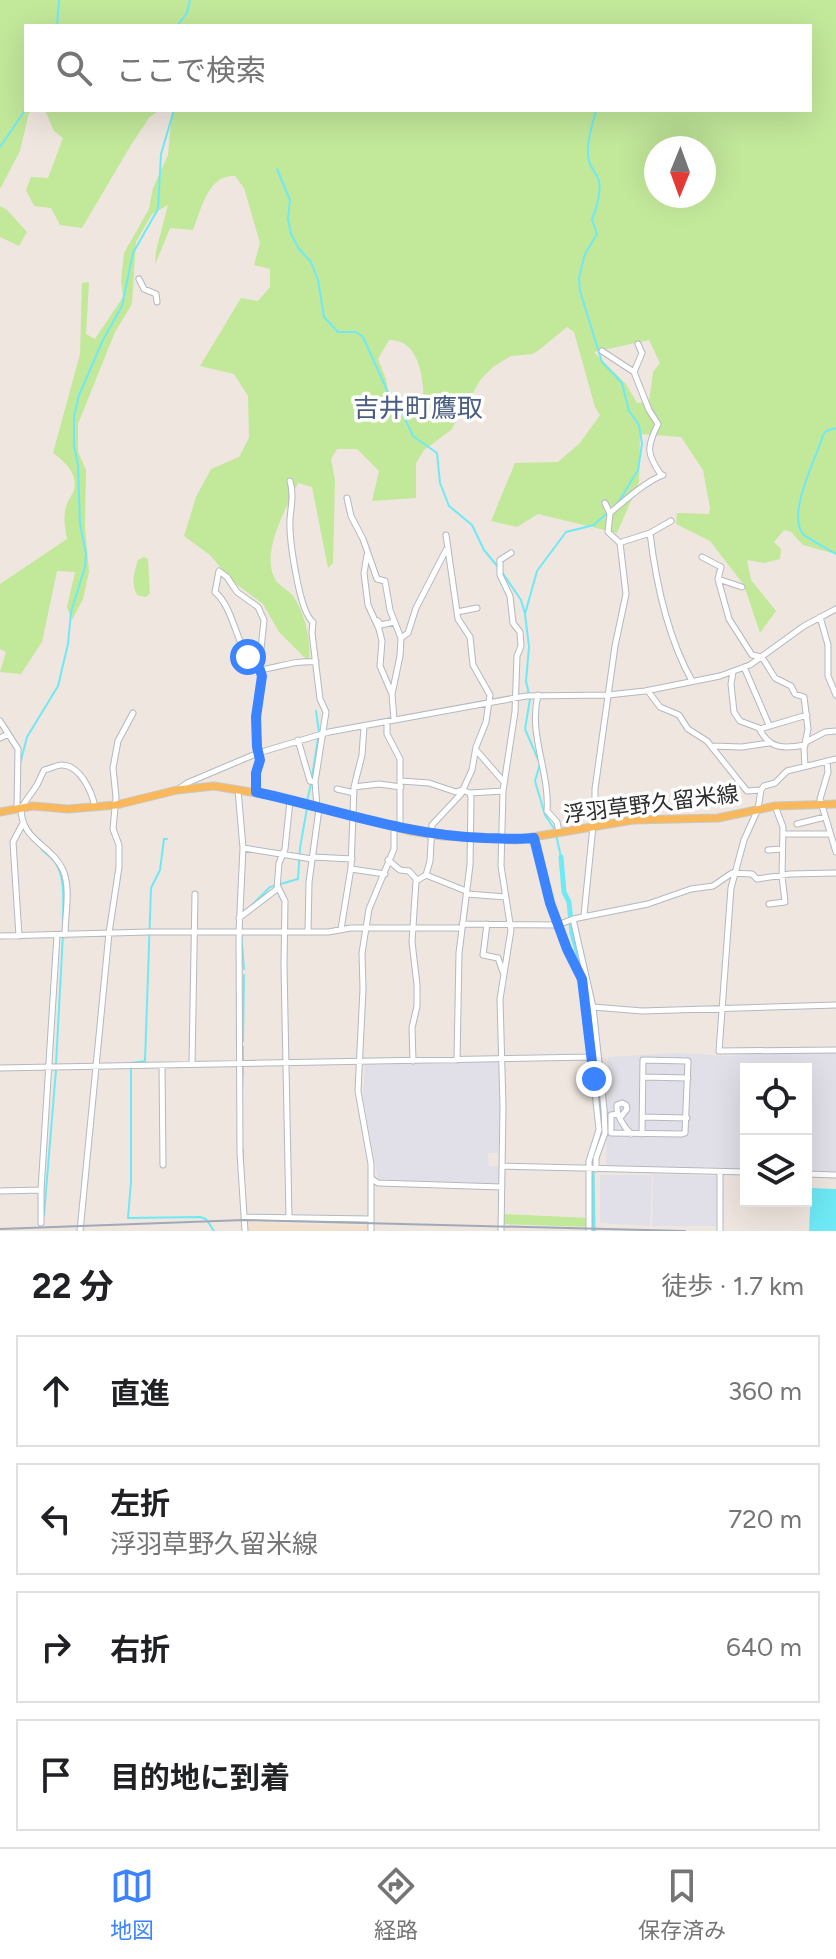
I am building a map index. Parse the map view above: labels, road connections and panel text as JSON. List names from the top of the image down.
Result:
{
  "streets": {
    "main road": ["浮羽草野久留米線"]
  },
  "districts": ["吉井町鷹取"],
  "north": "bottom",
  "page": {
    "search": "ここで検索",
    "heading": ["22 分", "徒歩 · 1.7 km"],
    "list": [
      ["直進", "360 m"],
      ["左折", "浮羽草野久留米線", "720 m"],
      ["右折", "640 m"],
      "目的地に到着"
    ],
    "nav": ["地図", "経路", "保存済み"]
  }
}
